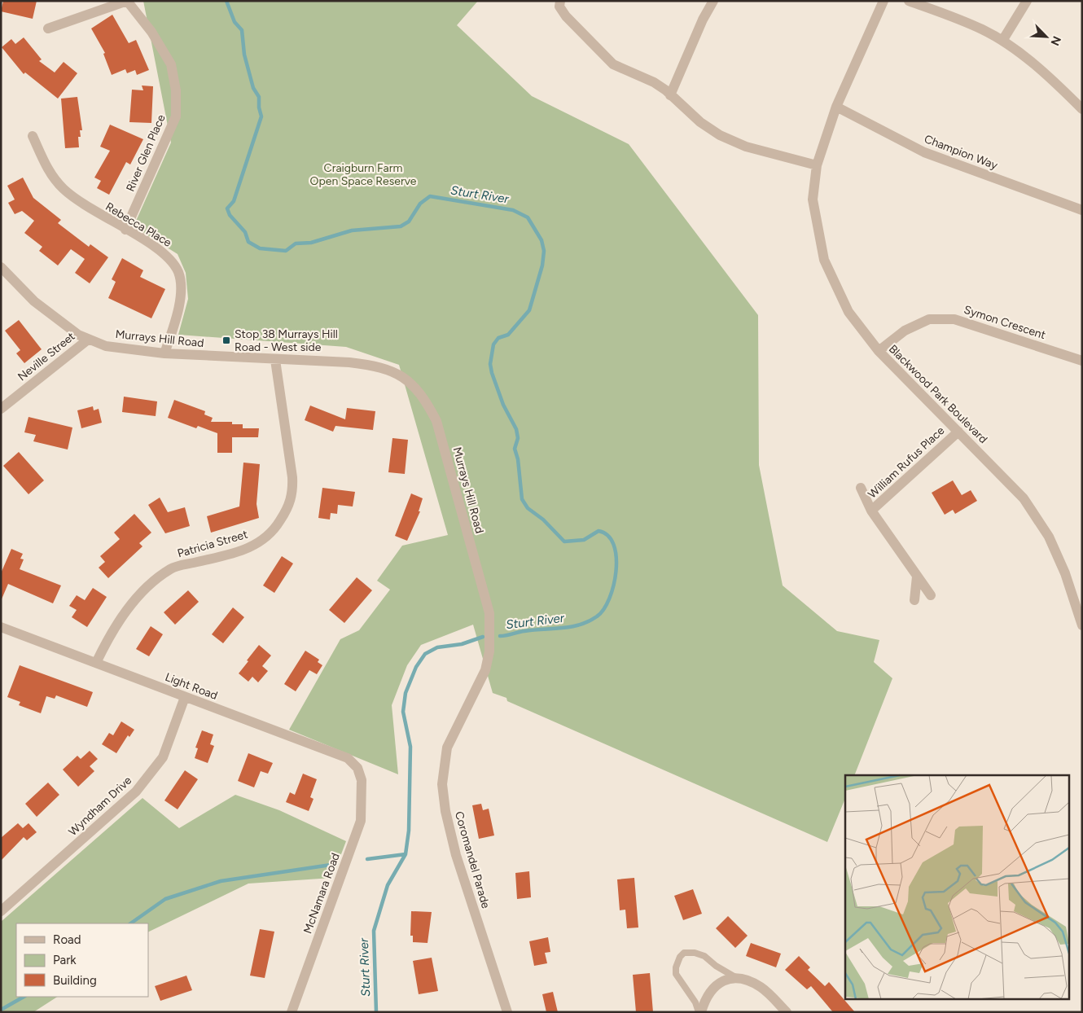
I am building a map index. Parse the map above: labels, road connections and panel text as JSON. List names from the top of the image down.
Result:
{
  "streets": {
    "street": [
      "Champion Way",
      "River Glen Place",
      "Rebecca Place",
      "Symon Crescent",
      "Murrays Hill Road",
      "Neville Street",
      "Blackwood Park Boulevard",
      "William Rufus Place",
      "Patricia Street",
      "Light Road",
      "Wyndham Drive",
      "Coromandel Parade",
      "McNamara Road"
    ]
  },
  "crossings": [
    ["Champion Way", "Blackwood Park Boulevard"],
    ["River Glen Place", "Rebecca Place"],
    ["Rebecca Place", "Murrays Hill Road"],
    ["Symon Crescent", "Blackwood Park Boulevard"],
    ["Murrays Hill Road", "Neville Street"],
    ["Murrays Hill Road", "Patricia Street"],
    ["Murrays Hill Road", "Coromandel Parade"],
    ["Blackwood Park Boulevard", "William Rufus Place"],
    ["Patricia Street", "Light Road"],
    ["Light Road", "Wyndham Drive"],
    ["Light Road", "McNamara Road"]
  ],
  "water": ["Sturt River"],
  "parks": ["Craigburn Farm Open Space Reserve"],
  "places": {
    "transit": ["Stop 38 Murrays Hill Road - West side"]
  },
  "legend": ["Road", "Park", "Building"],
  "north": "bottom right"
}
